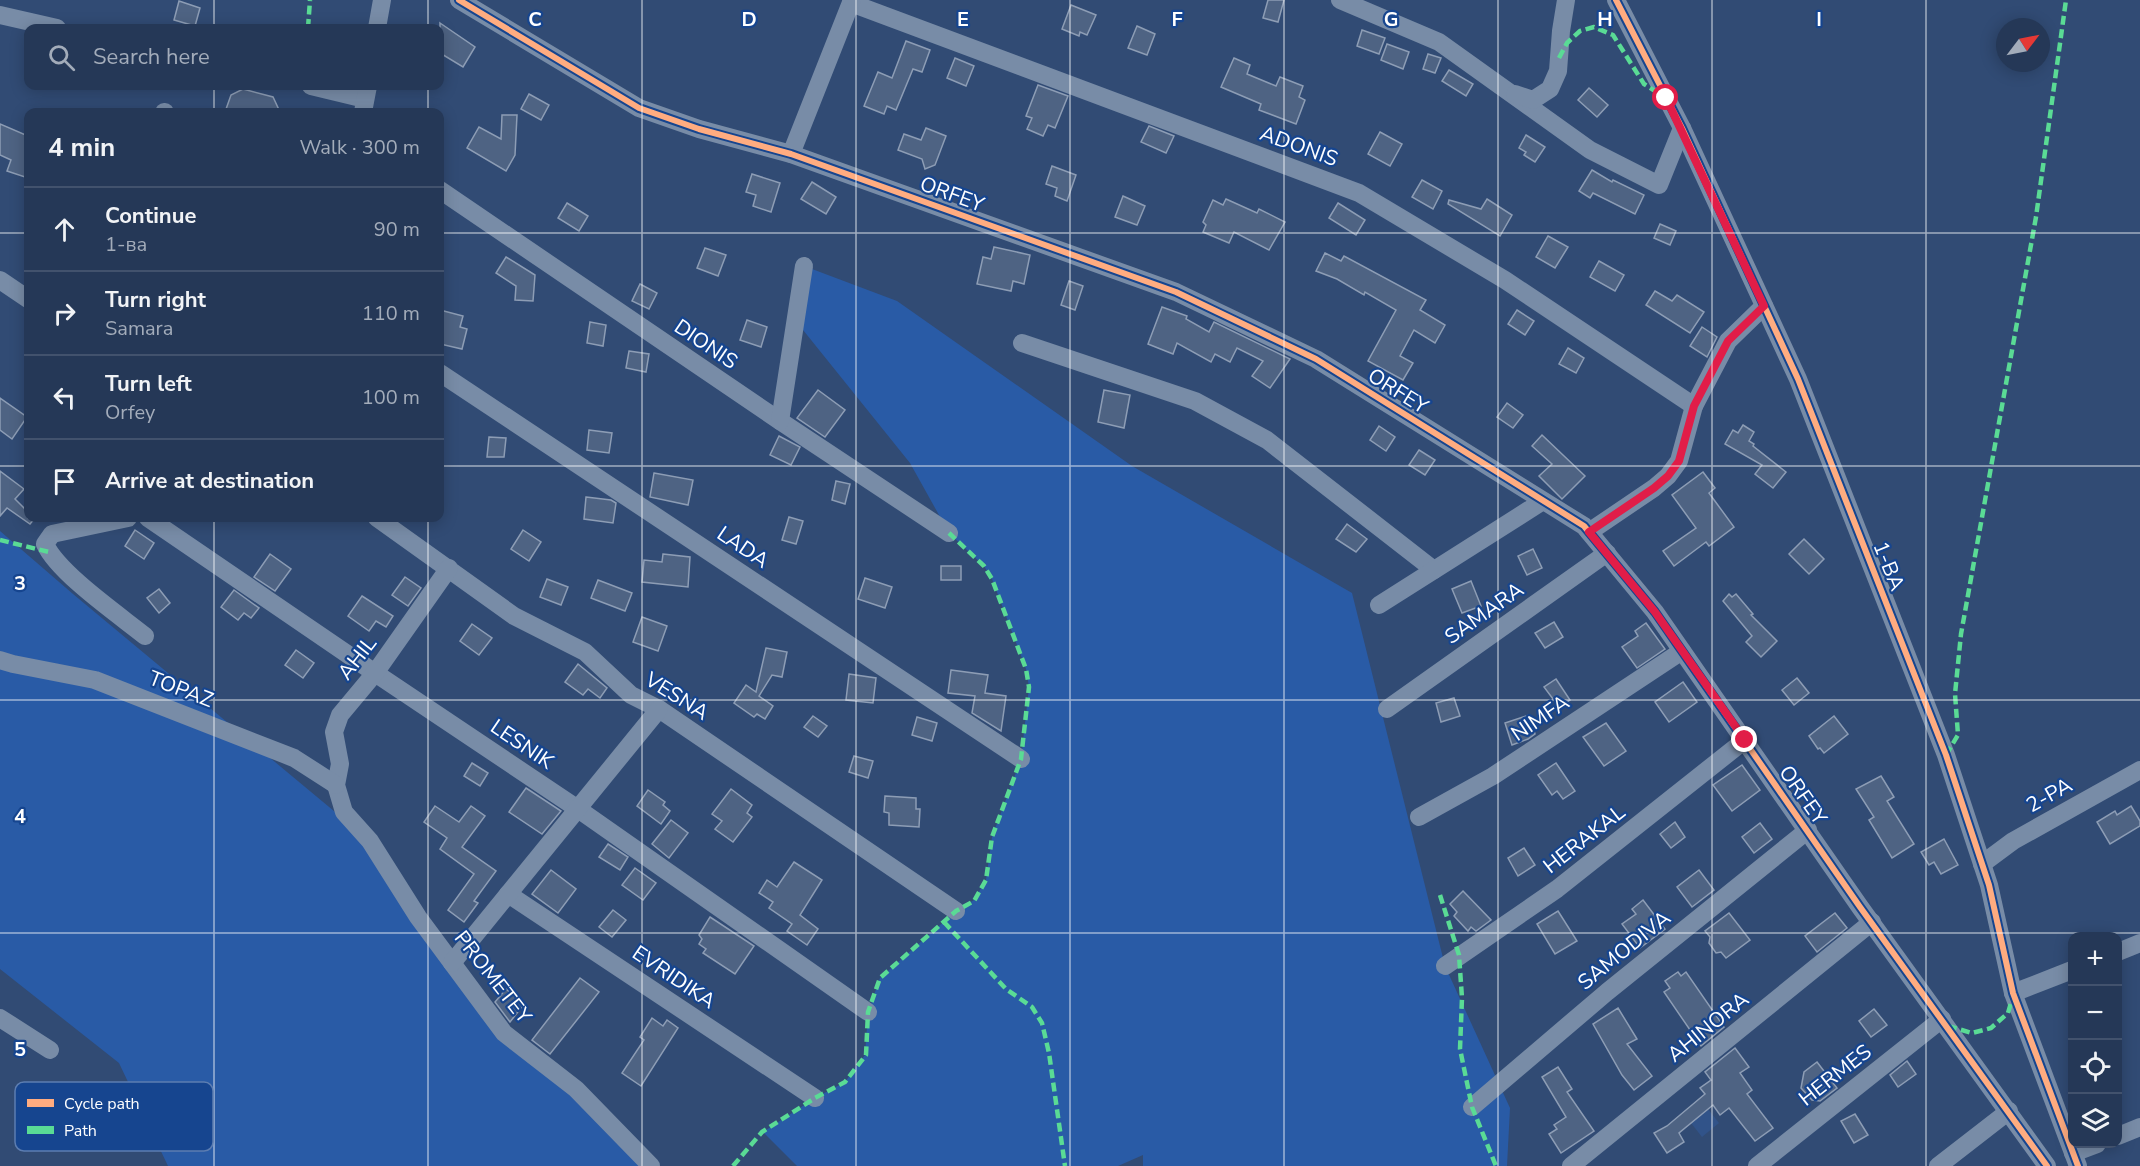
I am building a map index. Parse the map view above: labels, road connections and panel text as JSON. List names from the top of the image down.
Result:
{
  "streets": {
    "street": [
      "ADONIS",
      "ORFEY",
      "DIONIS",
      "LADA",
      "1-ВА",
      "SAMARA",
      "AHIL",
      "TOPAZ",
      "VESNA",
      "NIMFA",
      "LESNIK",
      "2-РА",
      "HERAKAL",
      "SAMODIVA",
      "PROMETEY",
      "EVRIDIKA",
      "AHINORA",
      "HERMES"
    ]
  },
  "crossings": [
    ["ORFEY", "SAMARA"],
    ["ORFEY", "NIMFA"],
    ["ORFEY", "HERAKAL"],
    ["ORFEY", "SAMODIVA"],
    ["ORFEY", "AHINORA"],
    ["ORFEY", "HERMES"],
    ["1-ВА", "2-РА"],
    ["AHIL", "TOPAZ"],
    ["AHIL", "VESNA"],
    ["AHIL", "LESNIK"],
    ["AHIL", "PROMETEY"],
    ["TOPAZ", "PROMETEY"]
  ],
  "legend": ["Cycle path", "Path"],
  "north": "top right",
  "page": {
    "search": "Search here",
    "heading": ["4 min", "Walk · 300 m"],
    "list": [
      ["Continue", "1-ва", "90 m"],
      ["Turn right", "Samara", "110 m"],
      ["Turn left", "Orfey", "100 m"],
      "Arrive at destination"
    ],
    "map_buttons": ["+", "−"]
  },
  "grid": {
    "columns": [
      "C",
      "D",
      "E",
      "F",
      "G",
      "H",
      "I"
    ],
    "rows": ["3", "4", "5"]
  }
}
